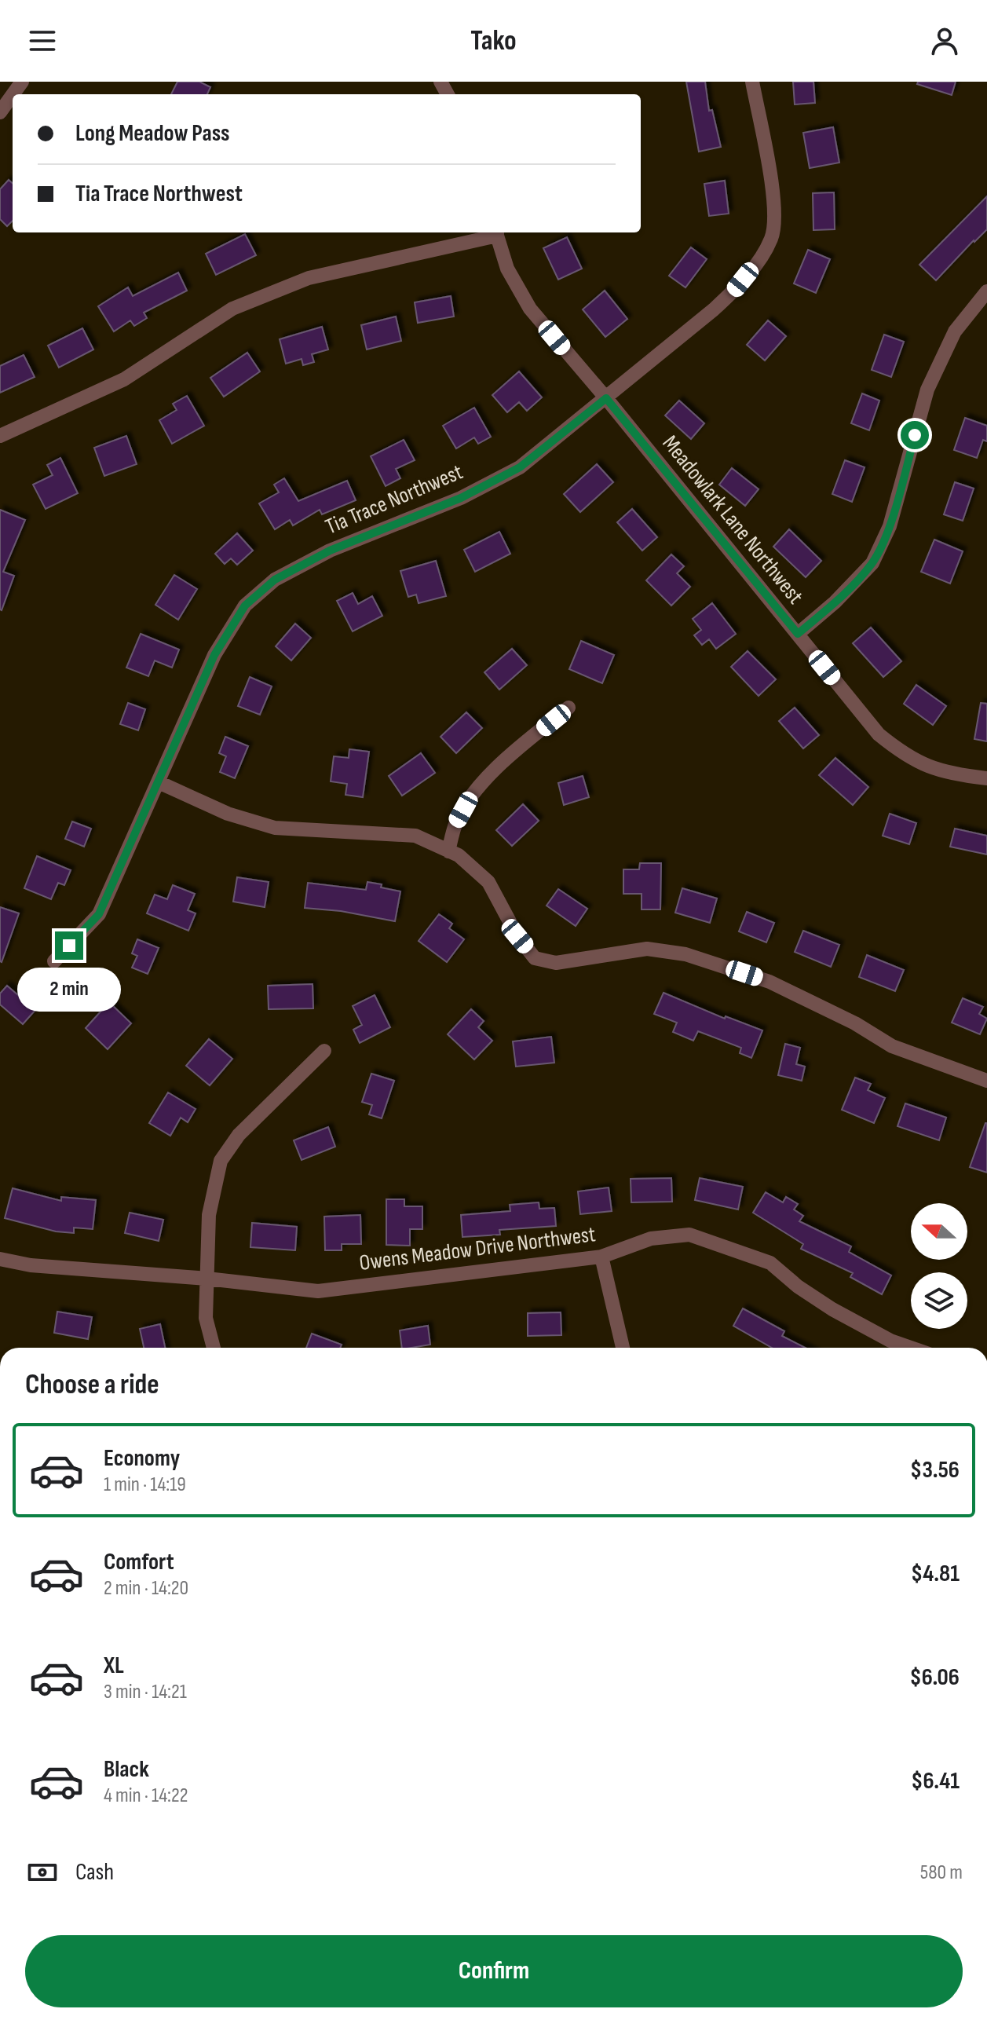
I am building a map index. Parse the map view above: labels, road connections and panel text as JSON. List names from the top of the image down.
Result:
{
  "streets": {
    "street": ["Tia Trace Northwest", "Meadowlark Lane Northwest", "Owens Meadow Drive Northwest"]
  },
  "crossings": [
    ["Tia Trace Northwest", "Meadowlark Lane Northwest"]
  ],
  "north": "left",
  "page": {
    "header": "Tako",
    "banner": ["Long Meadow Pass", "Tia Trace Northwest"],
    "bubble": "2 min",
    "heading": "Choose a ride",
    "list": [
      {
        "name": "Economy",
        "note": "1 min · 14:19",
        "value": "$3.56"
      },
      {
        "name": "Comfort",
        "note": "2 min · 14:20",
        "value": "$4.81"
      },
      {
        "name": "XL",
        "note": "3 min · 14:21",
        "value": "$6.06"
      },
      {
        "name": "Black",
        "note": "4 min · 14:22",
        "value": "$6.41"
      }
    ],
    "pay": ["Cash", "580 m"],
    "buttons": "Confirm"
  }
}
